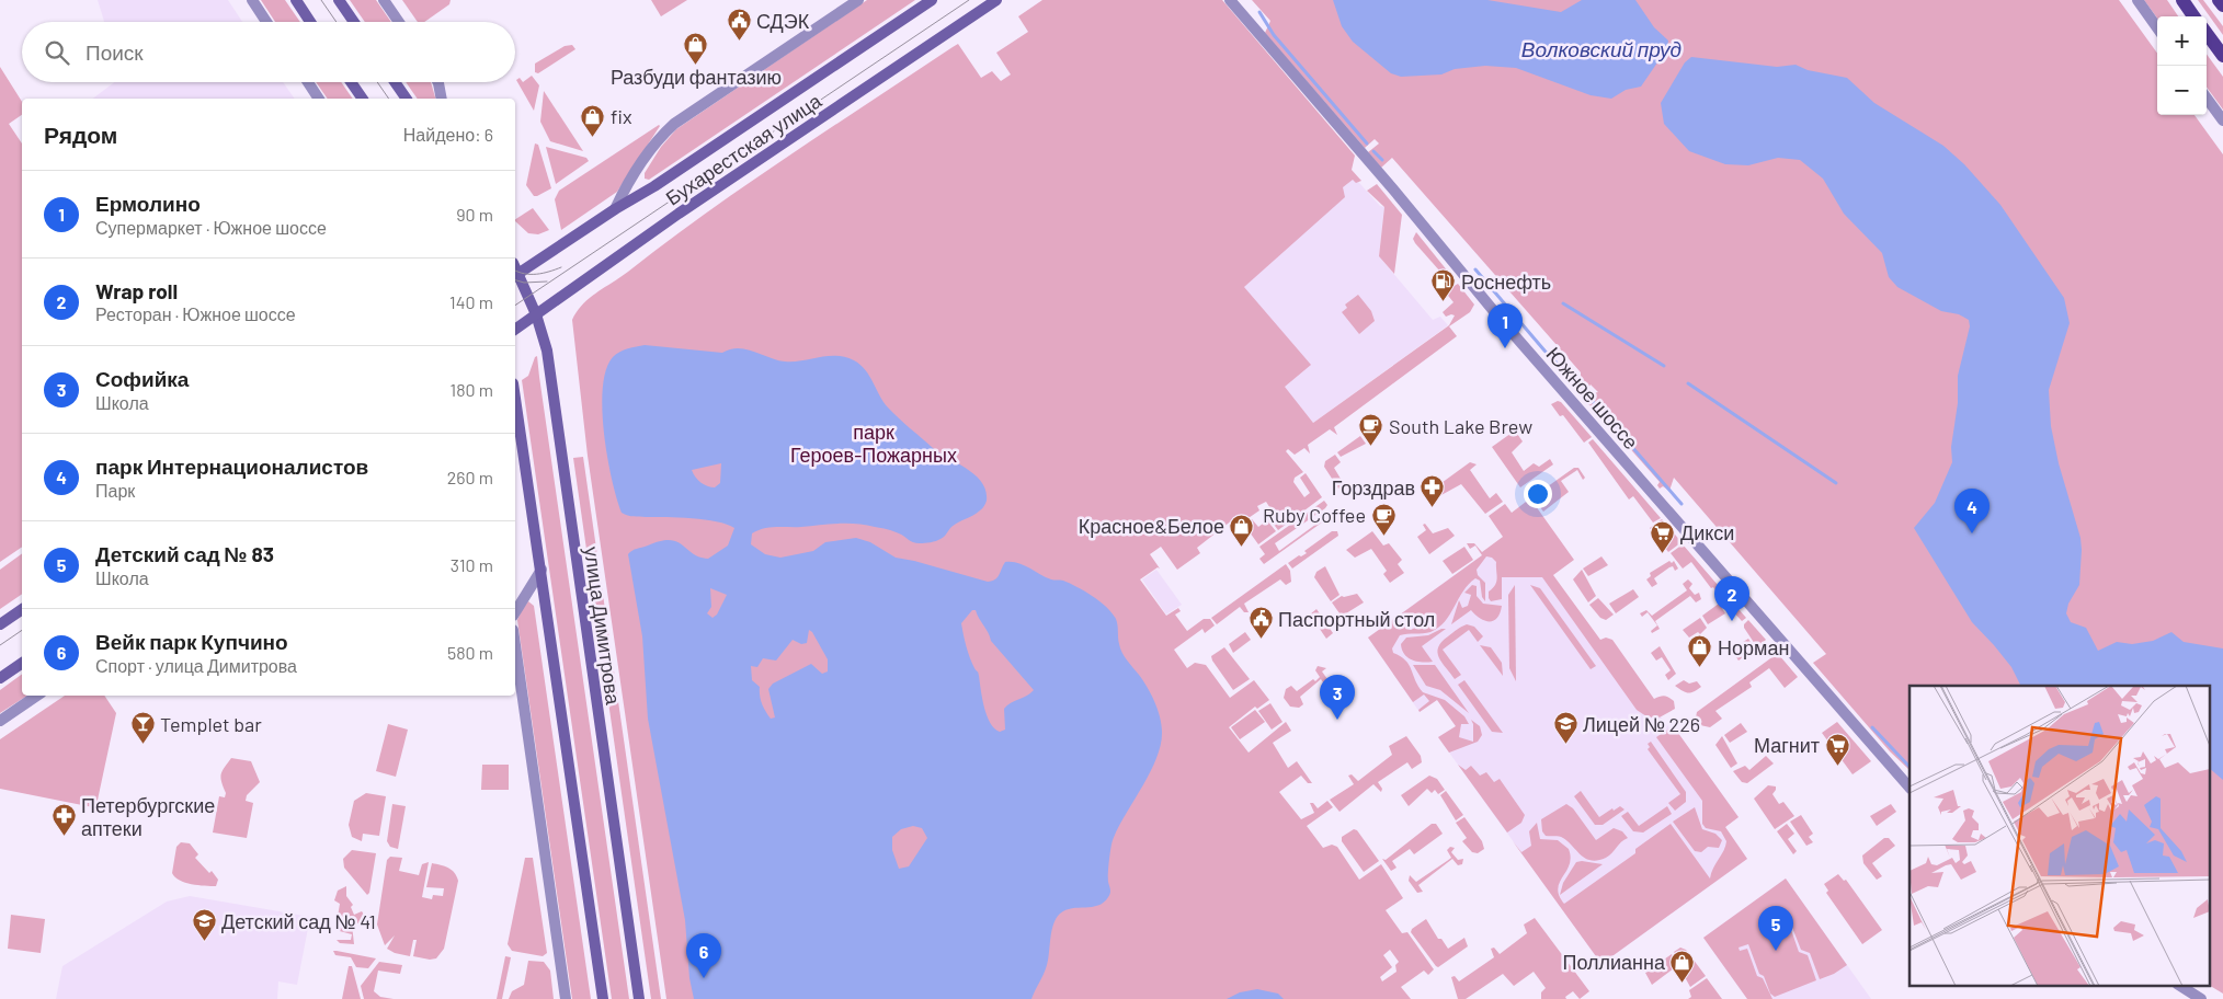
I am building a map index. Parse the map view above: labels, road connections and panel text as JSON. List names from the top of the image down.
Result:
{
  "streets": {
    "street": ["Бухарестская улица", "Южное шоссе", "улица Димитрова"]
  },
  "crossings": [
    ["Бухарестская улица", "улица Димитрова"]
  ],
  "water": ["Волковский пруд"],
  "parks": ["парк Героев-Пожарных"],
  "places": {
    "public building": ["СДЭК", "Паспортный стол"],
    "shop": [
      "Разбуди фантазию",
      "fix",
      "Красное&Белое",
      "Норман",
      "Поллианна"
    ],
    "fuel station": ["Роснефть"],
    "cafe": ["South Lake Brew", "Ruby Coffee"],
    "pharmacy": ["Горздрав", "Петербургские аптеки"],
    "supermarket": ["Дикси", "Магнит"],
    "bar": ["Templet bar"],
    "school or university": ["Лицей № 226", "Детский сад № 41"]
  },
  "page": {
    "map_buttons": ["+", "−"],
    "search": "Поиск",
    "heading": ["Рядом", "Найдено: 6"],
    "list": [
      {
        "mark": "1",
        "name": "Ермолино",
        "note": "Супермаркет · Южное шоссе",
        "value": "90 m"
      },
      {
        "mark": "2",
        "name": "Wrap roll",
        "note": "Ресторан · Южное шоссе",
        "value": "140 m"
      },
      {
        "mark": "3",
        "name": "Софийка",
        "note": "Школа",
        "value": "180 m"
      },
      {
        "mark": "4",
        "name": "парк Интернационалистов",
        "note": "Парк",
        "value": "260 m"
      },
      {
        "mark": "5",
        "name": "Детский сад № 83",
        "note": "Школа",
        "value": "310 m"
      },
      {
        "mark": "6",
        "name": "Вейк парк Купчино",
        "note": "Спорт · улица Димитрова",
        "value": "580 m"
      }
    ],
    "pins": [
      "1",
      "4",
      "2",
      "3",
      "5",
      "6"
    ]
  }
}
